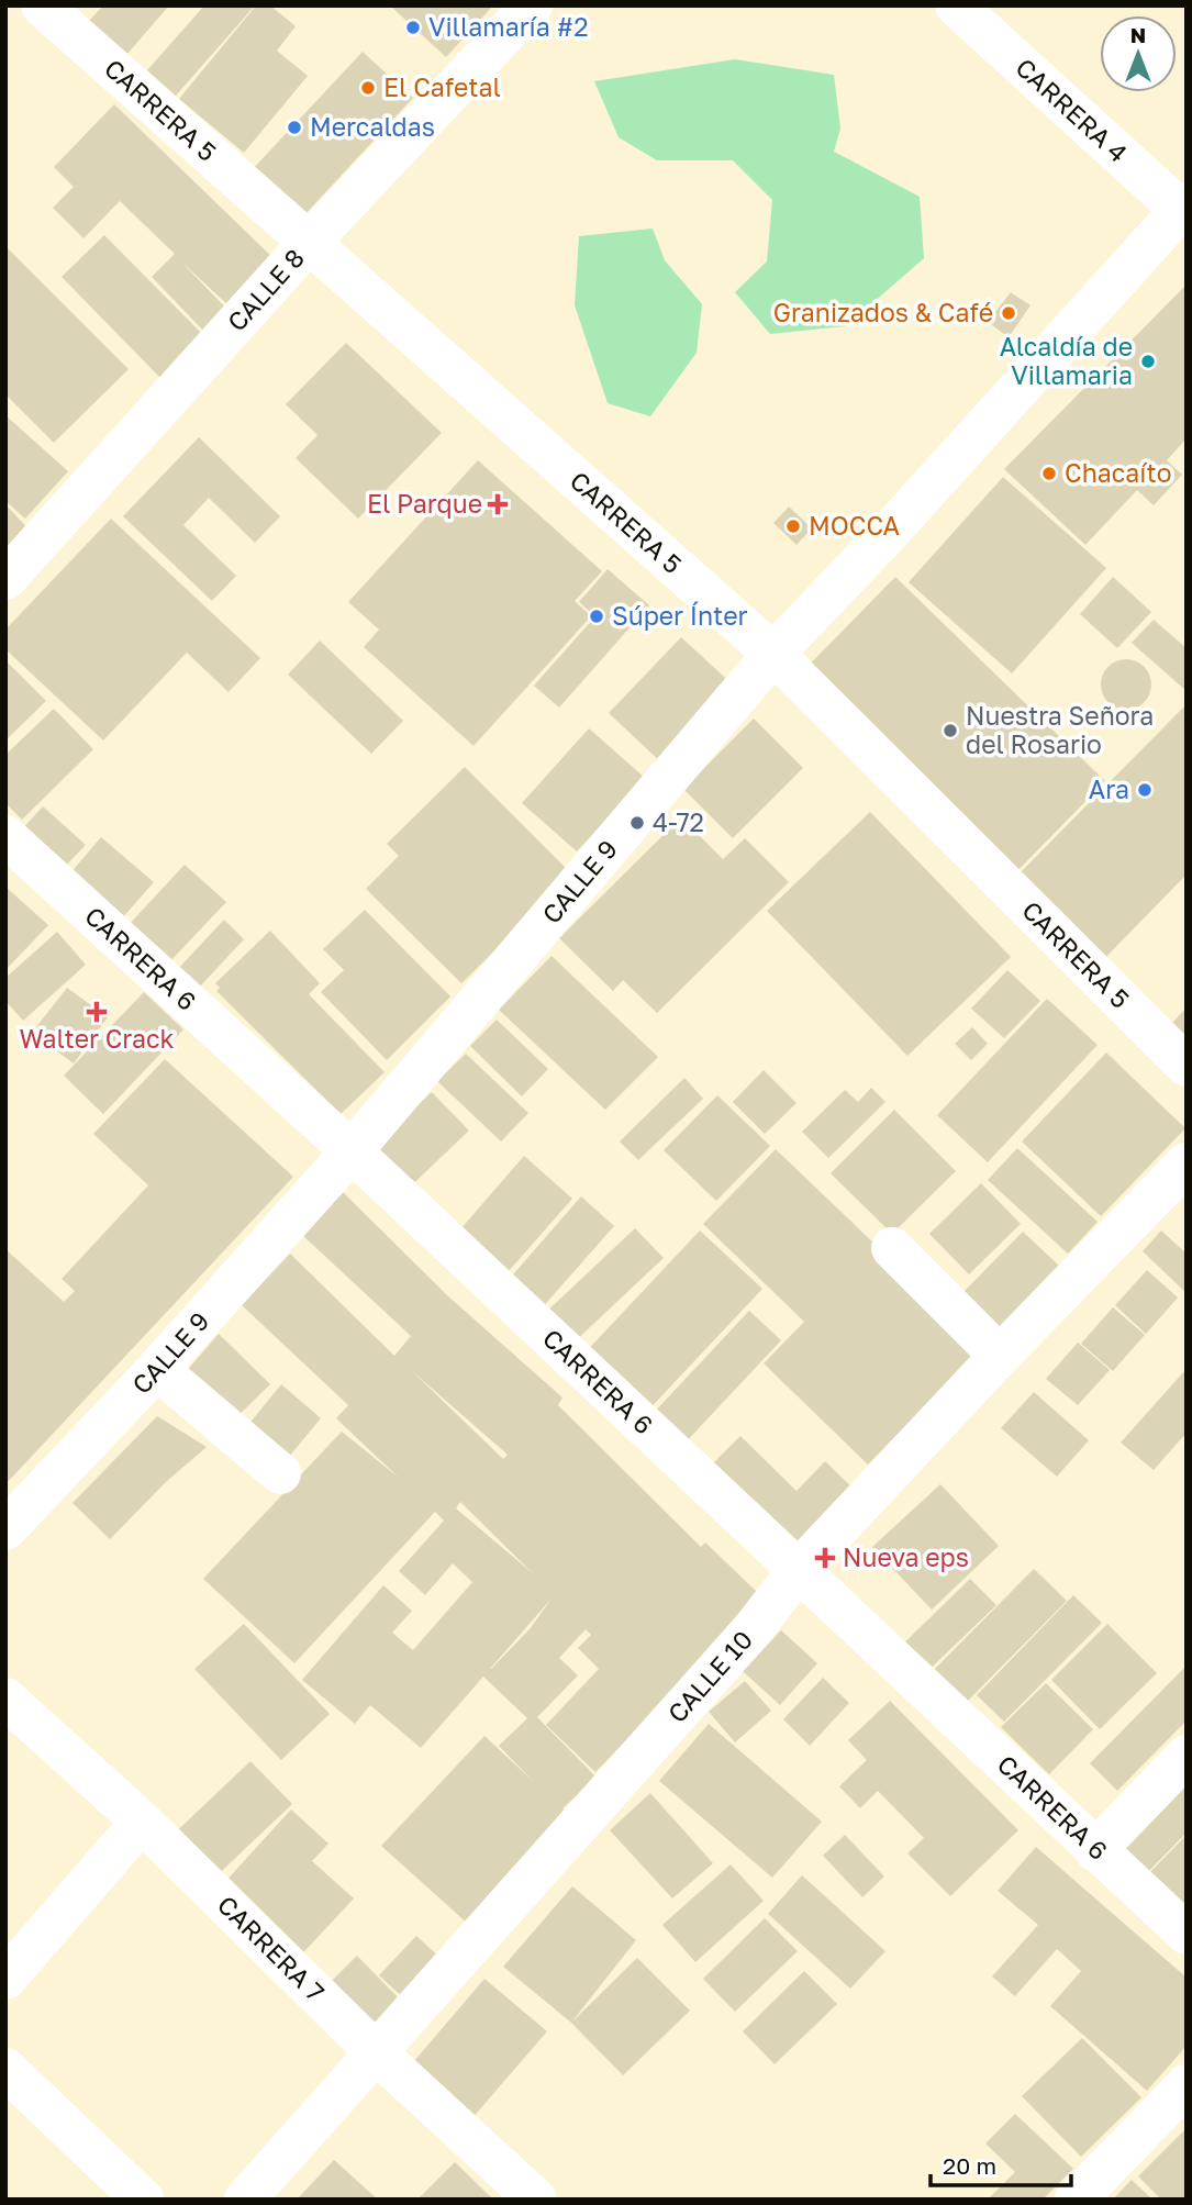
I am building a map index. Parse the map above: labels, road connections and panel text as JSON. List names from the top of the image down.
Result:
{
  "streets": {
    "street": [
      "CARRERA 5",
      "CARRERA 4",
      "CALLE 8",
      "CALLE 9",
      "CARRERA 6",
      "CALLE 10",
      "CARRERA 7"
    ]
  },
  "crossings": [
    ["CARRERA 5", "CALLE 8"],
    ["CARRERA 5", "CALLE 9"],
    ["CARRERA 4", "CALLE 9"],
    ["CALLE 9", "CARRERA 6"],
    ["CARRERA 6", "CALLE 10"],
    ["CALLE 10", "CARRERA 7"]
  ],
  "places": {
    "other": [
      "Villamaría #2",
      "El Cafetal",
      "Mercaldas",
      "Granizados & Café",
      "Alcaldía de Villamaria",
      "Chacaíto",
      "MOCCA",
      "Súper Ínter",
      "Nuestra Señora del Rosario",
      "Ara",
      "4-72"
    ],
    "health": ["El Parque", "Walter Crack", "Nueva eps"]
  },
  "scale_bar": "20 m",
  "north": "top"
}
